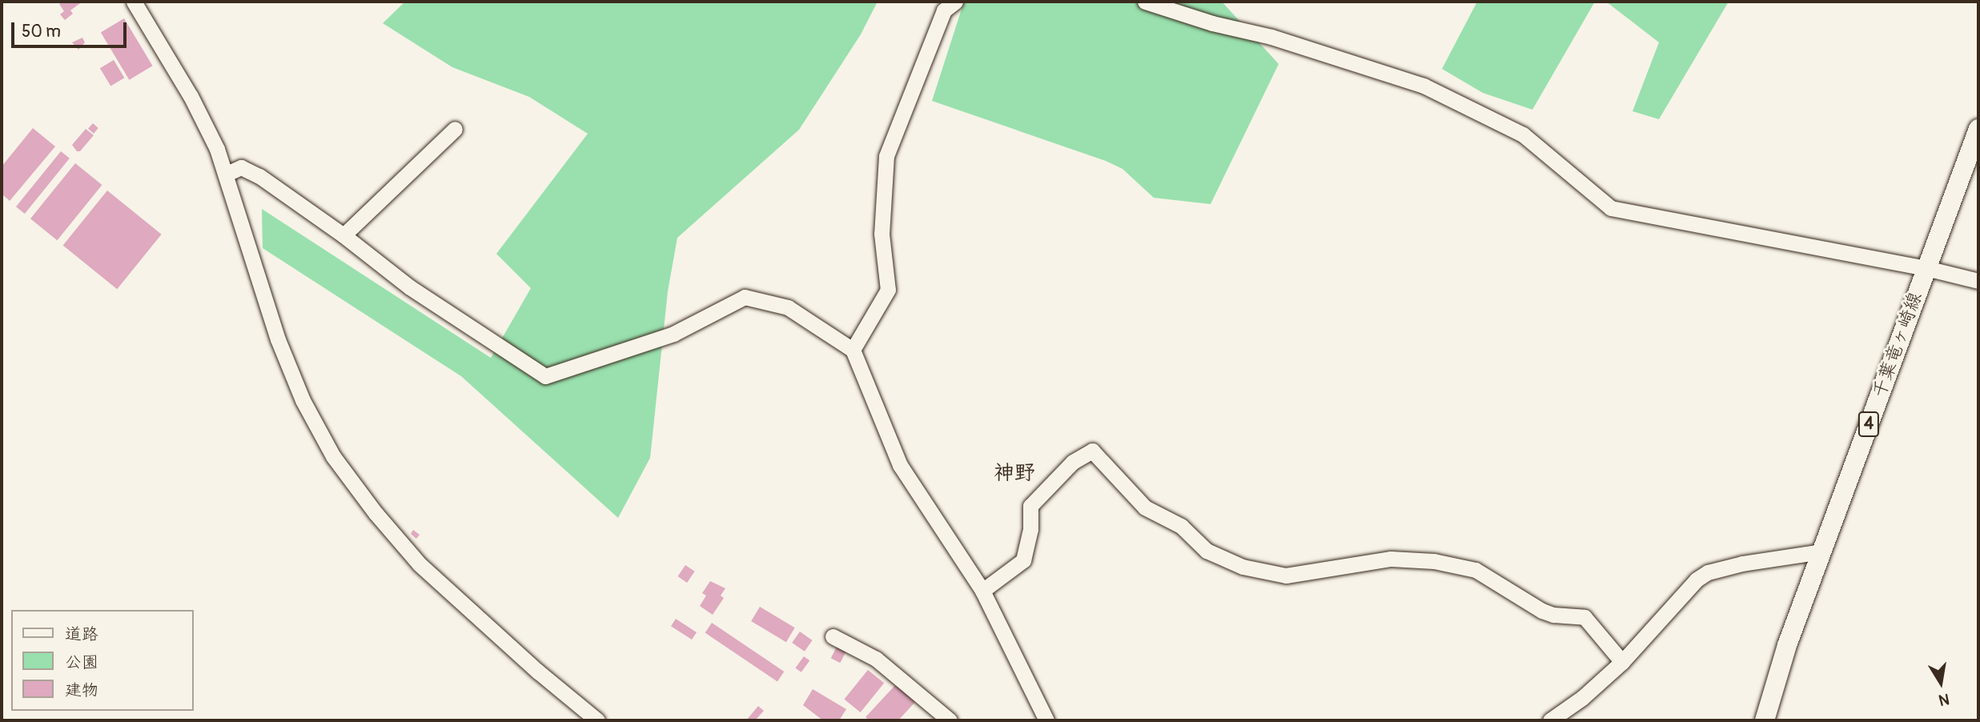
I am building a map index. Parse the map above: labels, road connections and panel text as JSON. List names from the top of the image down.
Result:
{
  "streets": {
    "main road": ["千葉竜ヶ崎線", "4"]
  },
  "districts": ["神野"],
  "legend": ["道路", "公園", "建物"],
  "scale_bar": "50 m",
  "north": "bottom"
}
